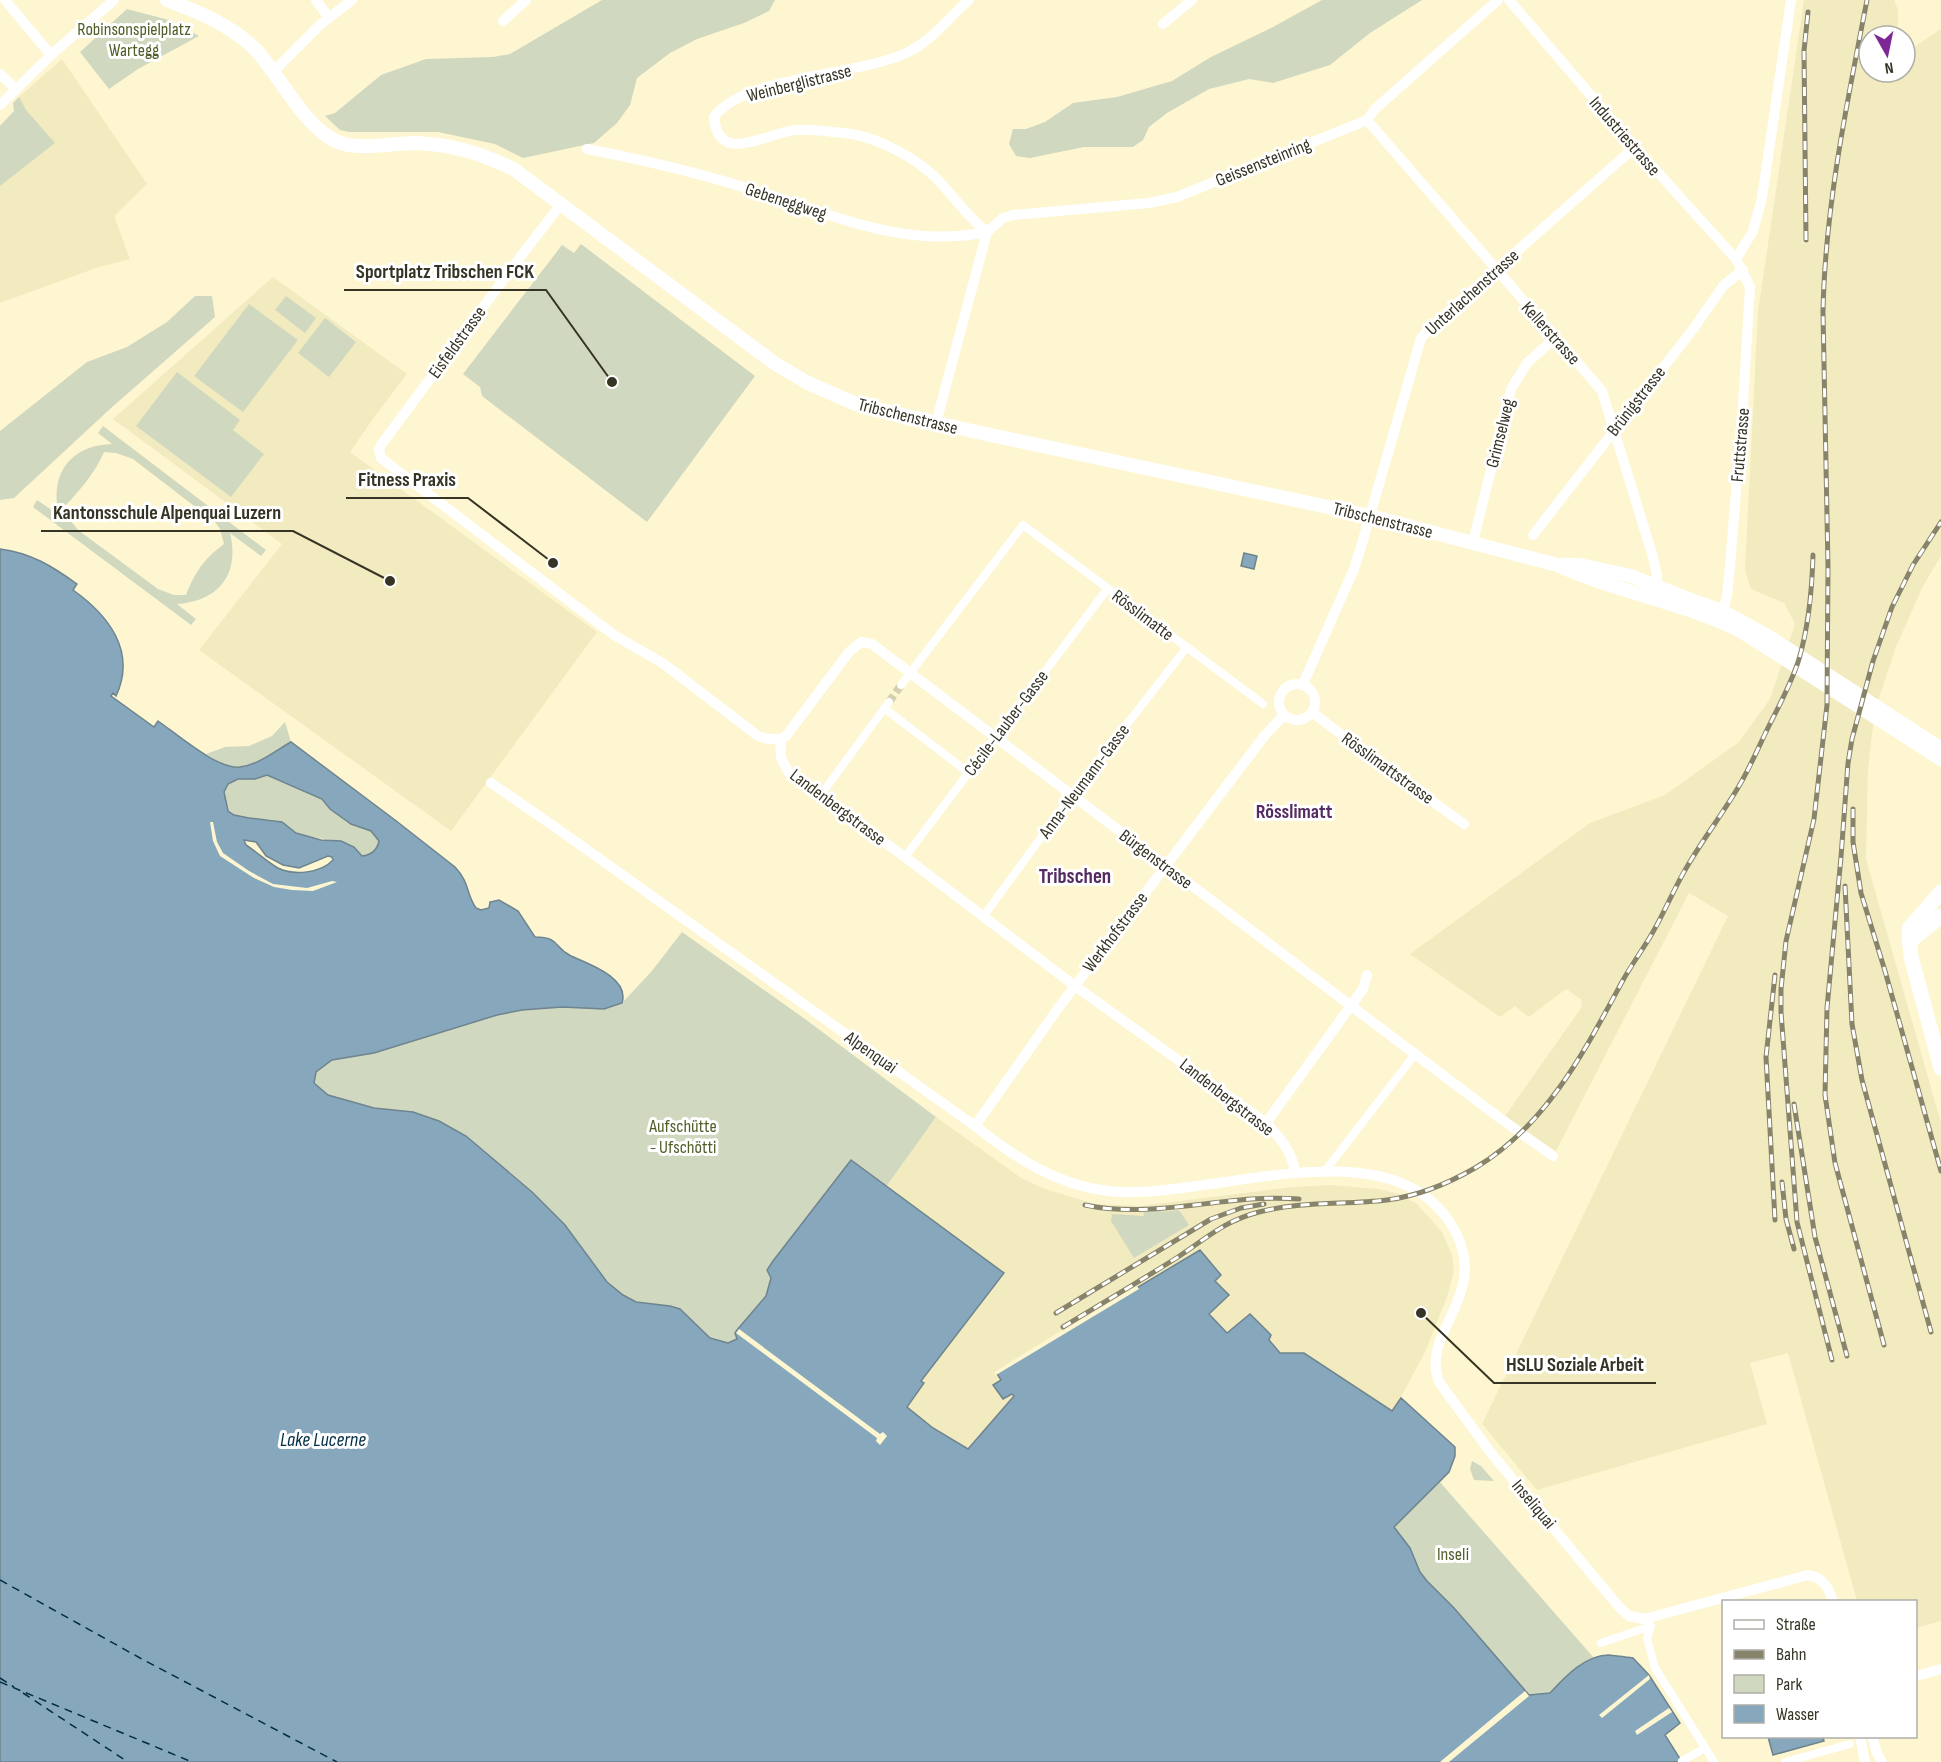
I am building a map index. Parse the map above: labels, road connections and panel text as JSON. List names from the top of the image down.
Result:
{
  "streets": {
    "street": [
      "Weinberglistrasse",
      "Industriestrasse",
      "Geissensteinring",
      "Gebeneggweg",
      "Unterlachenstrasse",
      "Kellerstrasse",
      "Eisfeldstrasse",
      "Brünigstrasse",
      "Tribschenstrasse",
      "Grimselweg",
      "Fruttstrasse",
      "Rösslimatte",
      "Cécile-Lauber-Gasse",
      "Rösslimattstrasse",
      "Anna-Neumann-Gasse",
      "Landenbergstrasse",
      "Bürgenstrasse",
      "Werkhofstrasse",
      "Alpenquai",
      "Inseliquai"
    ]
  },
  "crossings": [
    ["Weinberglistrasse", "Geissensteinring"],
    ["Weinberglistrasse", "Gebeneggweg"],
    ["Industriestrasse", "Unterlachenstrasse"],
    ["Industriestrasse", "Brünigstrasse"],
    ["Industriestrasse", "Fruttstrasse"],
    ["Geissensteinring", "Gebeneggweg"],
    ["Geissensteinring", "Kellerstrasse"],
    ["Unterlachenstrasse", "Kellerstrasse"],
    ["Unterlachenstrasse", "Tribschenstrasse"],
    ["Kellerstrasse", "Brünigstrasse"],
    ["Kellerstrasse", "Tribschenstrasse"],
    ["Kellerstrasse", "Grimselweg"],
    ["Eisfeldstrasse", "Tribschenstrasse"],
    ["Eisfeldstrasse", "Landenbergstrasse"],
    ["Eisfeldstrasse", "Bürgenstrasse"],
    ["Brünigstrasse", "Fruttstrasse"],
    ["Tribschenstrasse", "Grimselweg"],
    ["Tribschenstrasse", "Fruttstrasse"],
    ["Rösslimatte", "Cécile-Lauber-Gasse"],
    ["Rösslimatte", "Anna-Neumann-Gasse"],
    ["Rösslimatte", "Bürgenstrasse"],
    ["Cécile-Lauber-Gasse", "Landenbergstrasse"],
    ["Cécile-Lauber-Gasse", "Bürgenstrasse"],
    ["Rösslimattstrasse", "Werkhofstrasse"],
    ["Anna-Neumann-Gasse", "Landenbergstrasse"],
    ["Anna-Neumann-Gasse", "Bürgenstrasse"],
    ["Landenbergstrasse", "Bürgenstrasse"],
    ["Landenbergstrasse", "Werkhofstrasse"],
    ["Landenbergstrasse", "Alpenquai"],
    ["Bürgenstrasse", "Werkhofstrasse"],
    ["Werkhofstrasse", "Alpenquai"],
    ["Alpenquai", "Inseliquai"]
  ],
  "districts": ["Rösslimatt", "Tribschen"],
  "water": ["Lake Lucerne"],
  "parks": ["Robinsonspielplatz Wartegg", "Aufschütte - Ufschötti", "Inseli"],
  "places": [
    "Sportplatz Tribschen FCK",
    "Fitness Praxis",
    "Kantonsschule Alpenquai Luzern",
    "HSLU Soziale Arbeit"
  ],
  "legend": [
    "Straße",
    "Bahn",
    "Park",
    "Wasser"
  ],
  "north": "bottom"
}
